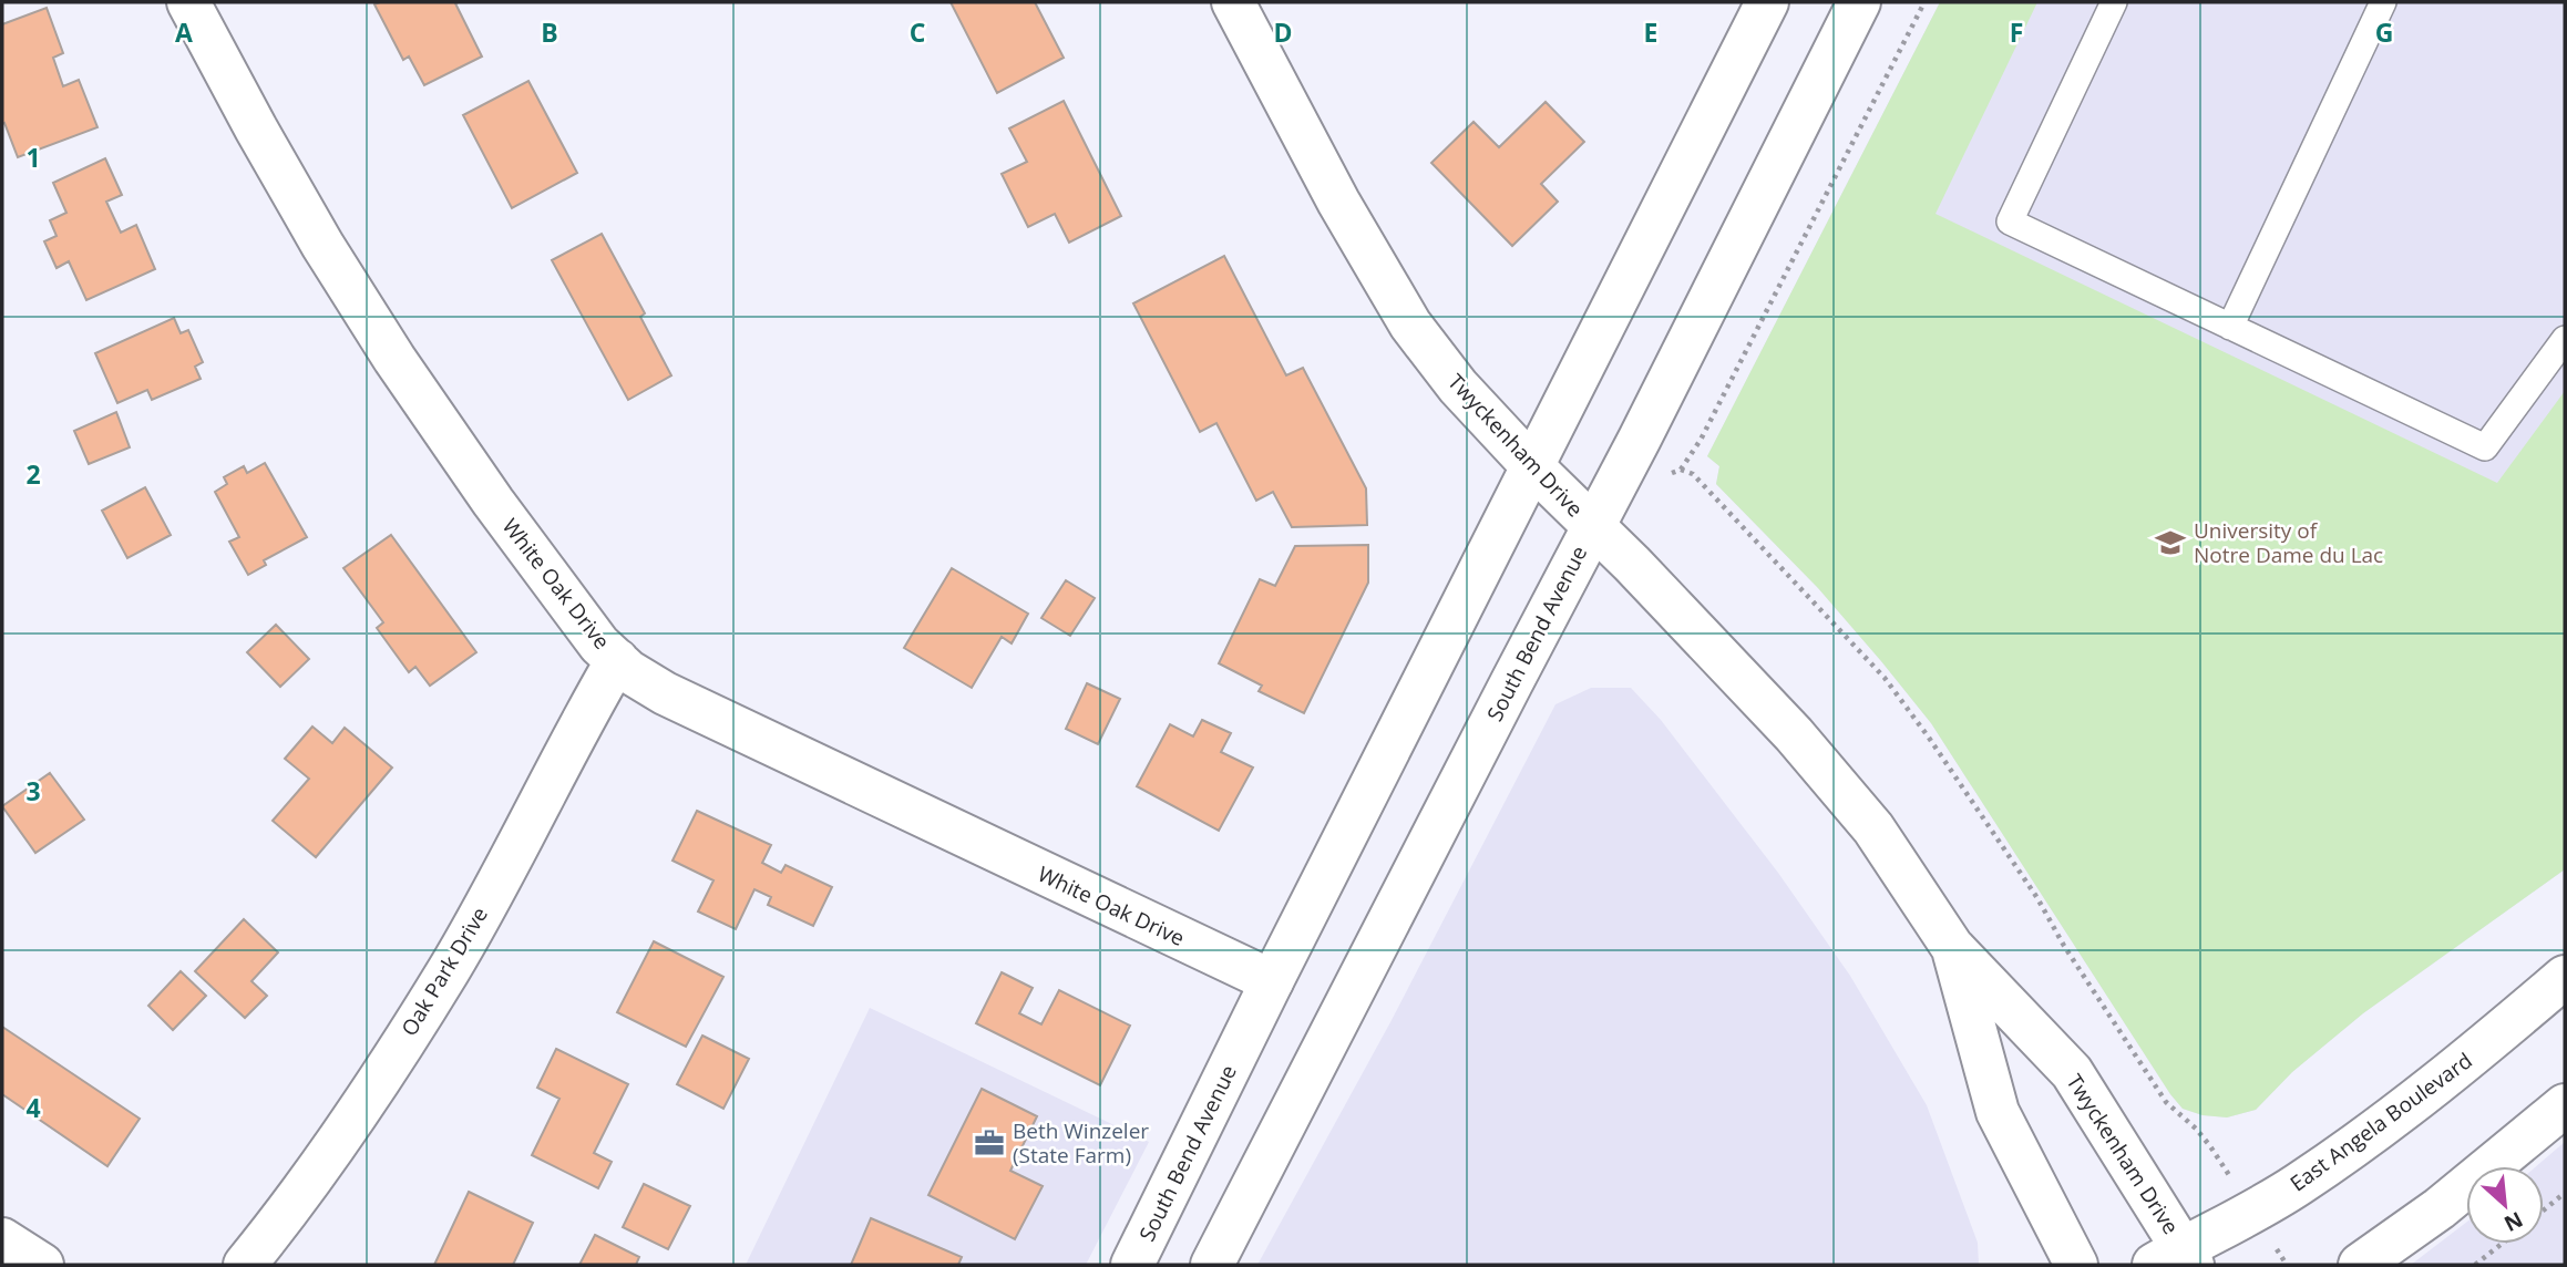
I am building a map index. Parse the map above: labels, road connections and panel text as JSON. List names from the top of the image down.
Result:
{
  "streets": {
    "street": [
      "Twyckenham Drive",
      "White Oak Drive",
      "South Bend Avenue",
      "Oak Park Drive",
      "East Angela Boulevard"
    ]
  },
  "crossings": [
    ["Twyckenham Drive", "South Bend Avenue"],
    ["Twyckenham Drive", "East Angela Boulevard"],
    ["White Oak Drive", "South Bend Avenue"],
    ["White Oak Drive", "Oak Park Drive"]
  ],
  "places": {
    "school or university": ["University of Notre Dame du Lac"],
    "office": ["Beth Winzeler (State Farm)"]
  },
  "north": "bottom right",
  "grid": {
    "columns": [
      "A",
      "B",
      "C",
      "D",
      "E",
      "F",
      "G"
    ],
    "rows": [
      "1",
      "2",
      "3",
      "4"
    ]
  }
}
